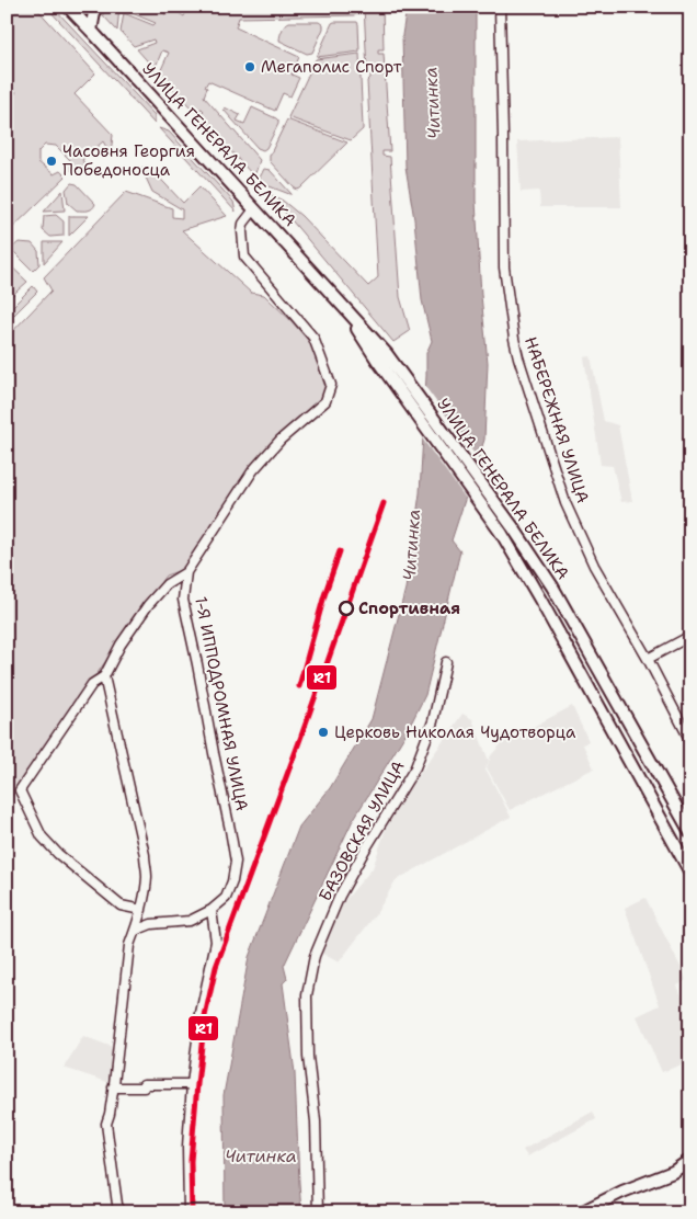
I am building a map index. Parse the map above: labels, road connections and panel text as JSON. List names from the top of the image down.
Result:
{
  "streets": {
    "main road": ["УЛИЦА ГЕНЕРАЛА БЕЛИКА"],
    "street": ["НАБЕРЕЖНАЯ УЛИЦА", "1-Я ИППОДРОМНАЯ УЛИЦА", "БАЗОВСКАЯ УЛИЦА"]
  },
  "crossings": [
    ["УЛИЦА ГЕНЕРАЛА БЕЛИКА", "1-Я ИППОДРОМНАЯ УЛИЦА"]
  ],
  "water": ["Читинка"],
  "places": [
    "Мегаполис Спорт",
    "Часовня Георгия Победоносца",
    "Спортивная",
    "Церковь Николая Чудотворца"
  ],
  "lines": ["transit line R1"]
}
